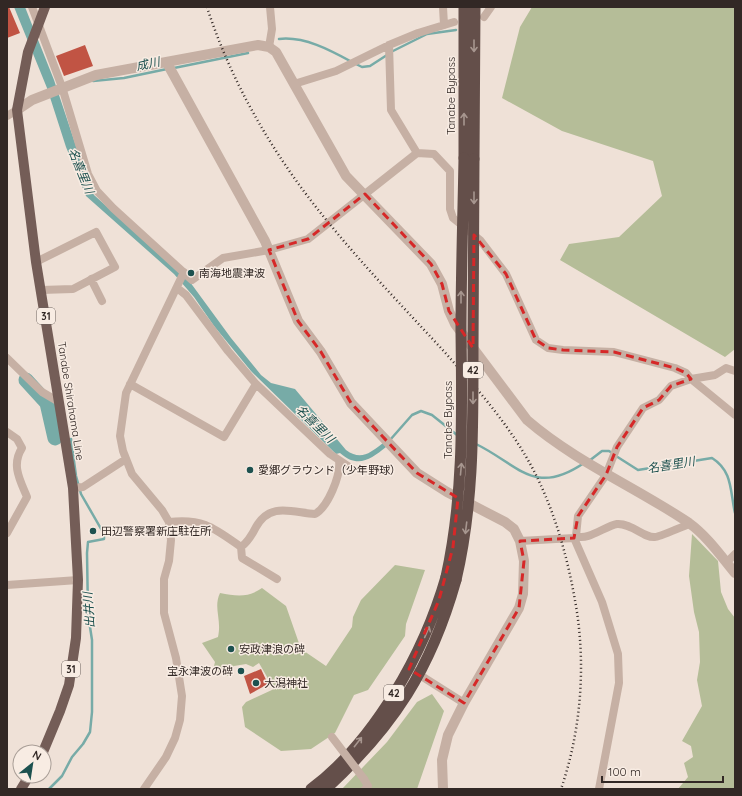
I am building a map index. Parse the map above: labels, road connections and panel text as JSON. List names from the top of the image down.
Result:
{
  "streets": {
    "highway": ["Tanabe Bypass", "42"],
    "main road": ["31", "Tanabe Shirahama Line"]
  },
  "water": ["成川", "名喜里川", "出井川"],
  "places": [
    "南海地震津波",
    "愛郷グラウンド（少年野球）",
    "田辺警察署新庄駐在所",
    "安政津浪の碑",
    "宝永津波の碑",
    "大潟神社"
  ],
  "scale_bar": "100 m",
  "north": "top right"
}
